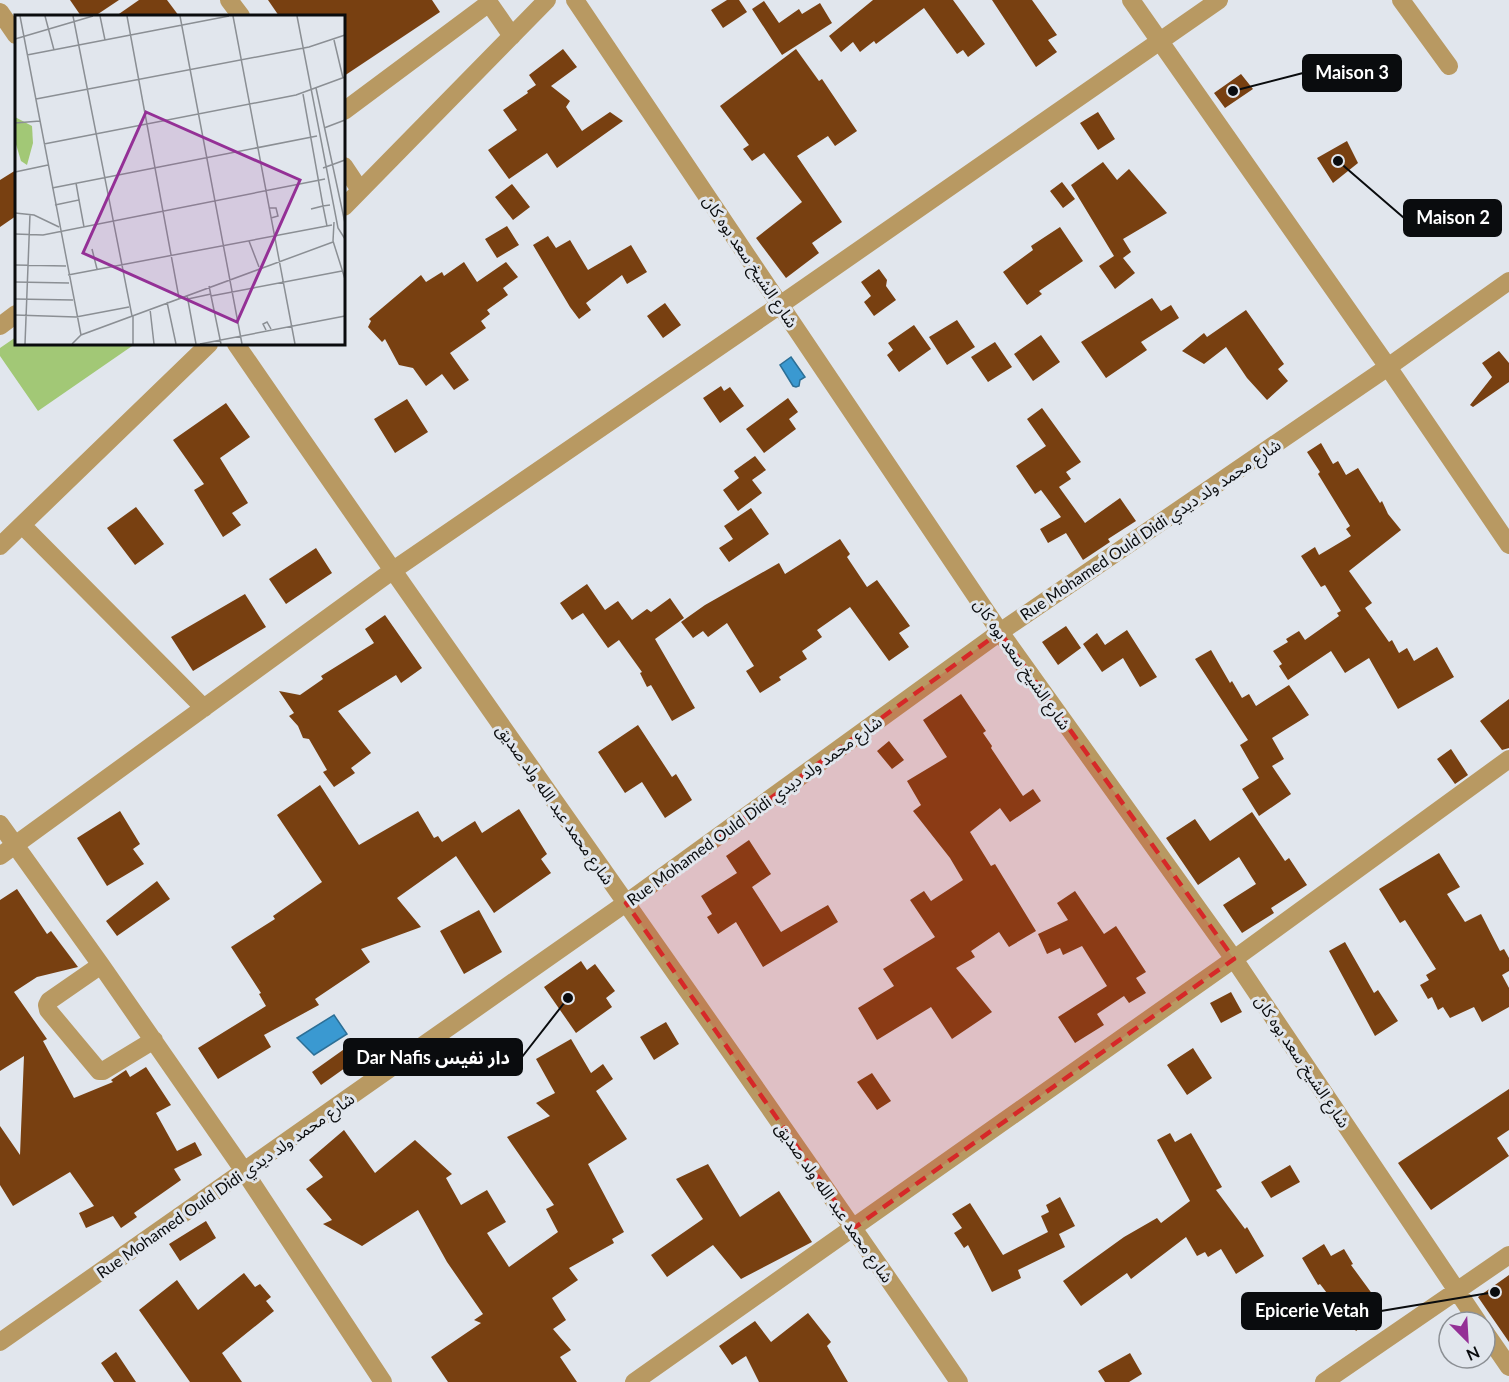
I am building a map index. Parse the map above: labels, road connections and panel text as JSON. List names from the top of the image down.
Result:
{
  "streets": {
    "street": ["شارع الشيخ سعد بوه كان", "Rue Mohamed Ould Didi شارع محمد ولد ديدي", "شارع محمد عبد الله ولد صديق"]
  },
  "crossings": [
    ["شارع الشيخ سعد بوه كان", "Rue Mohamed Ould Didi شارع محمد ولد ديدي"],
    ["Rue Mohamed Ould Didi شارع محمد ولد ديدي", "شارع محمد عبد الله ولد صديق"]
  ],
  "places": [
    "Maison 3",
    "Maison 2",
    "Dar Nafis دار نفيس",
    "Epicerie Vetah"
  ],
  "north": "bottom right"
}
